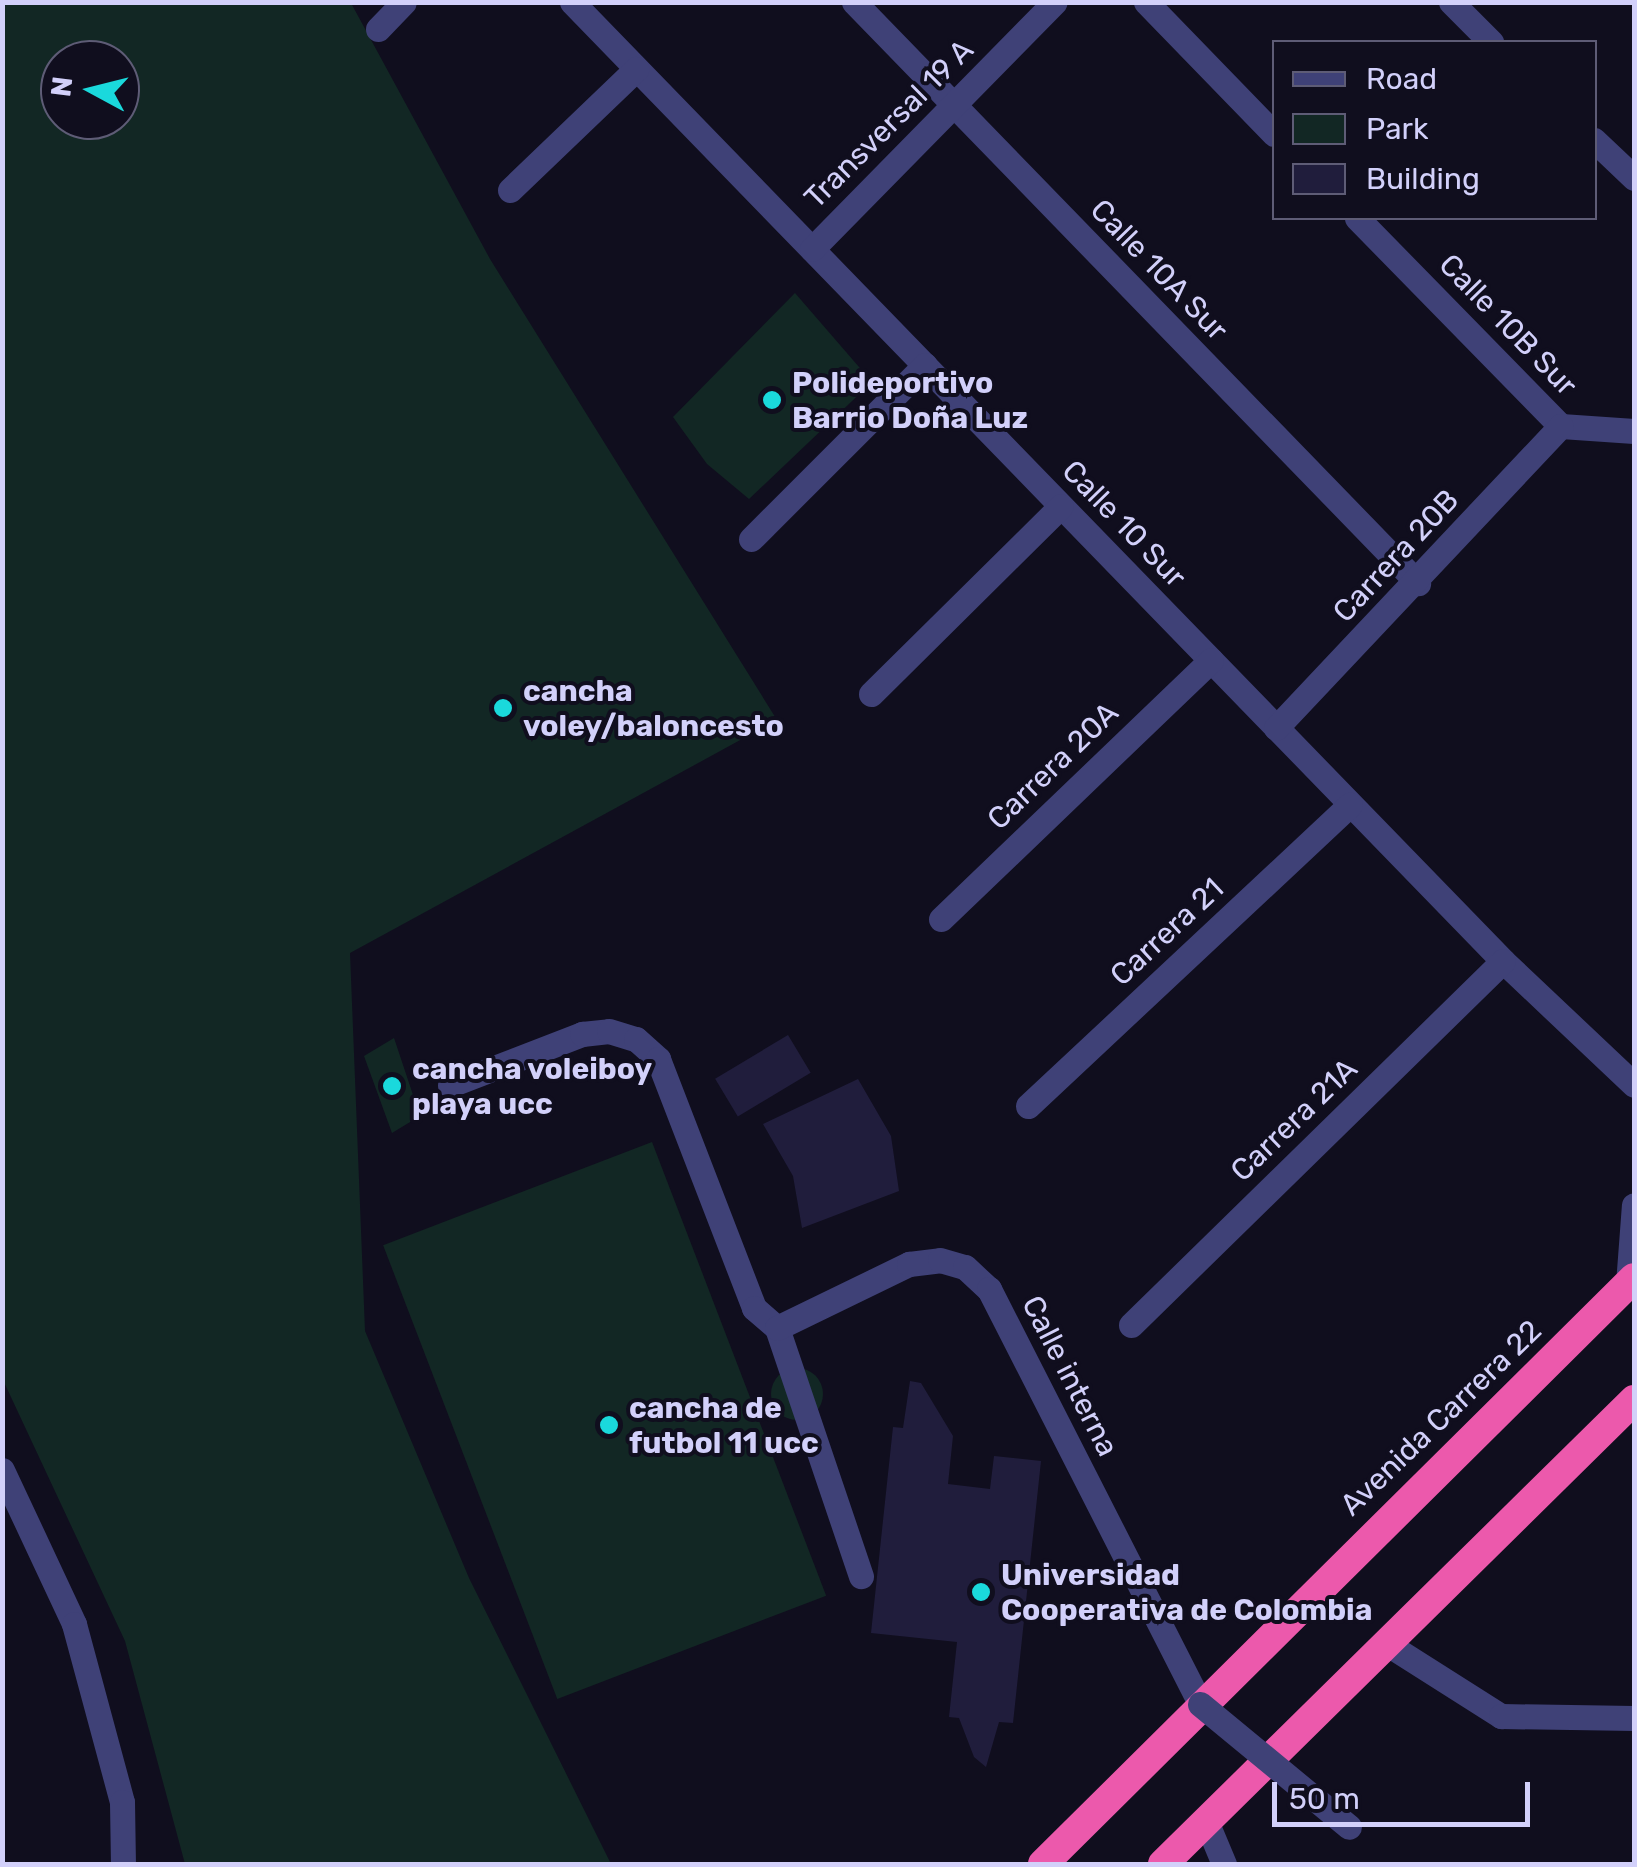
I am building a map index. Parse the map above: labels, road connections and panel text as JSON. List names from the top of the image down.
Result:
{
  "streets": {
    "highway": ["Avenida Carrera 22"],
    "street": [
      "Transversal 19 A",
      "Calle 10A Sur",
      "Calle 10B Sur",
      "Calle 10 Sur",
      "Carrera 20B",
      "Carrera 20A",
      "Carrera 21",
      "Carrera 21A",
      "Calle interna"
    ]
  },
  "crossings": [
    ["Transversal 19 A", "Calle 10A Sur"],
    ["Transversal 19 A", "Calle 10 Sur"],
    ["Calle 10A Sur", "Carrera 20B"],
    ["Calle 10B Sur", "Carrera 20B"],
    ["Calle 10 Sur", "Carrera 20B"],
    ["Calle 10 Sur", "Carrera 20A"],
    ["Calle 10 Sur", "Carrera 21"],
    ["Calle 10 Sur", "Carrera 21A"],
    ["Calle interna", "Avenida Carrera 22"]
  ],
  "places": [
    "Polideportivo Barrio Doña Luz",
    "cancha voley/baloncesto",
    "cancha voleiboy playa ucc",
    "cancha de futbol 11 ucc",
    "Universidad Cooperativa de Colombia"
  ],
  "legend": ["Road", "Park", "Building"],
  "scale_bar": "50 m",
  "north": "left"
}
